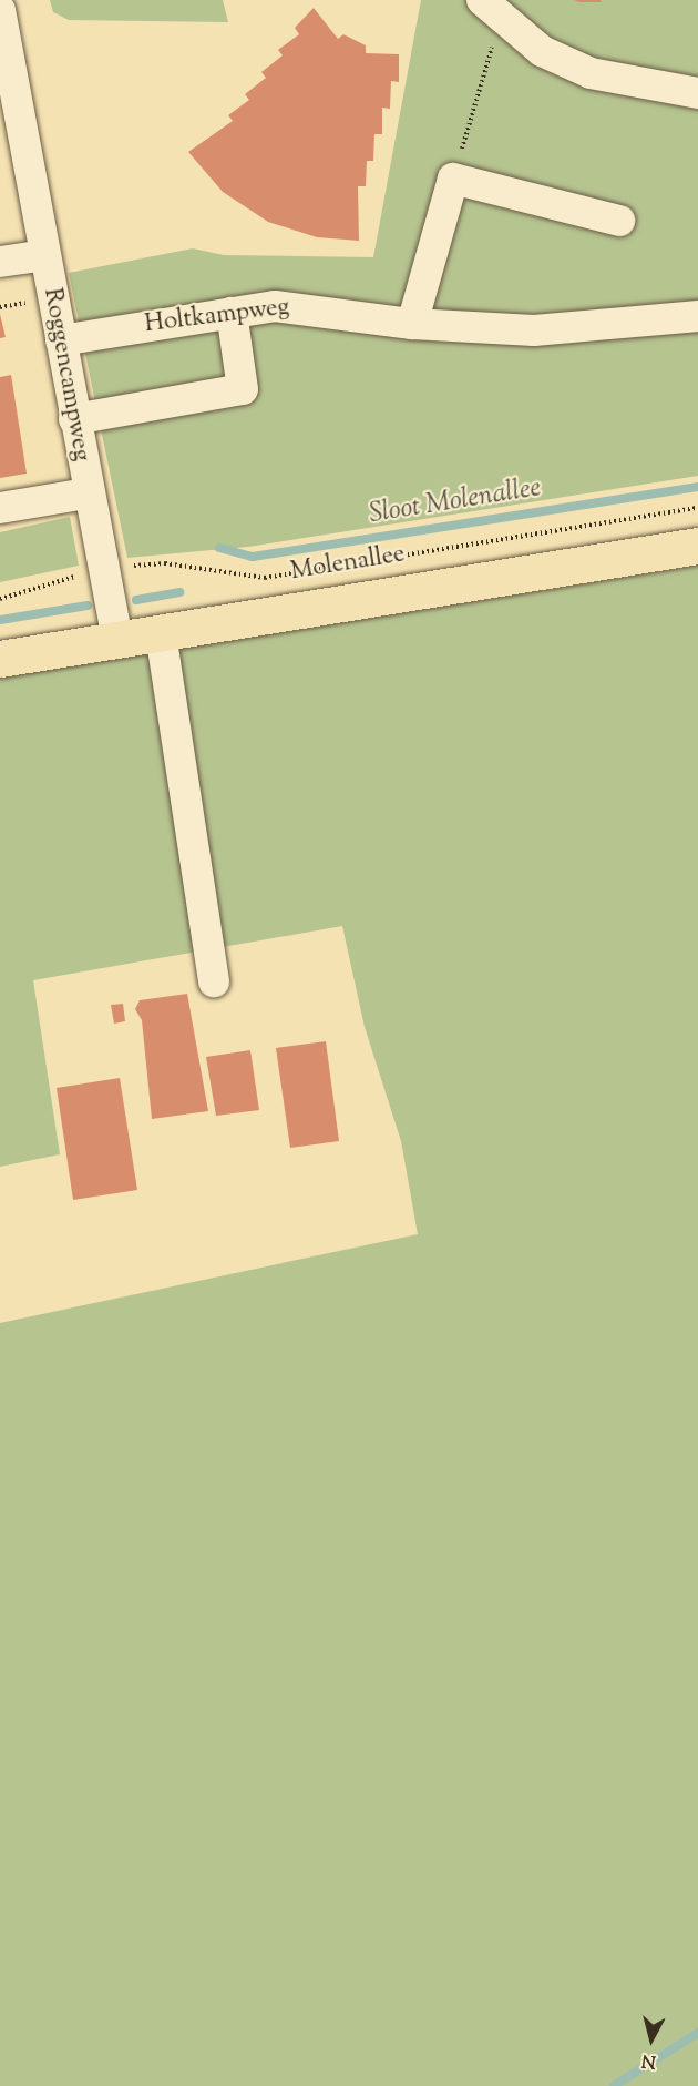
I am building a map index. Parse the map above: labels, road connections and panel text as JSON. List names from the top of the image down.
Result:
{
  "streets": {
    "main road": ["Molenallee"],
    "street": ["Holtkampweg", "Roggencampweg"]
  },
  "crossings": [
    ["Holtkampweg", "Roggencampweg"],
    ["Roggencampweg", "Molenallee"]
  ],
  "water": ["Sloot Molenallee"],
  "north": "bottom"
}
